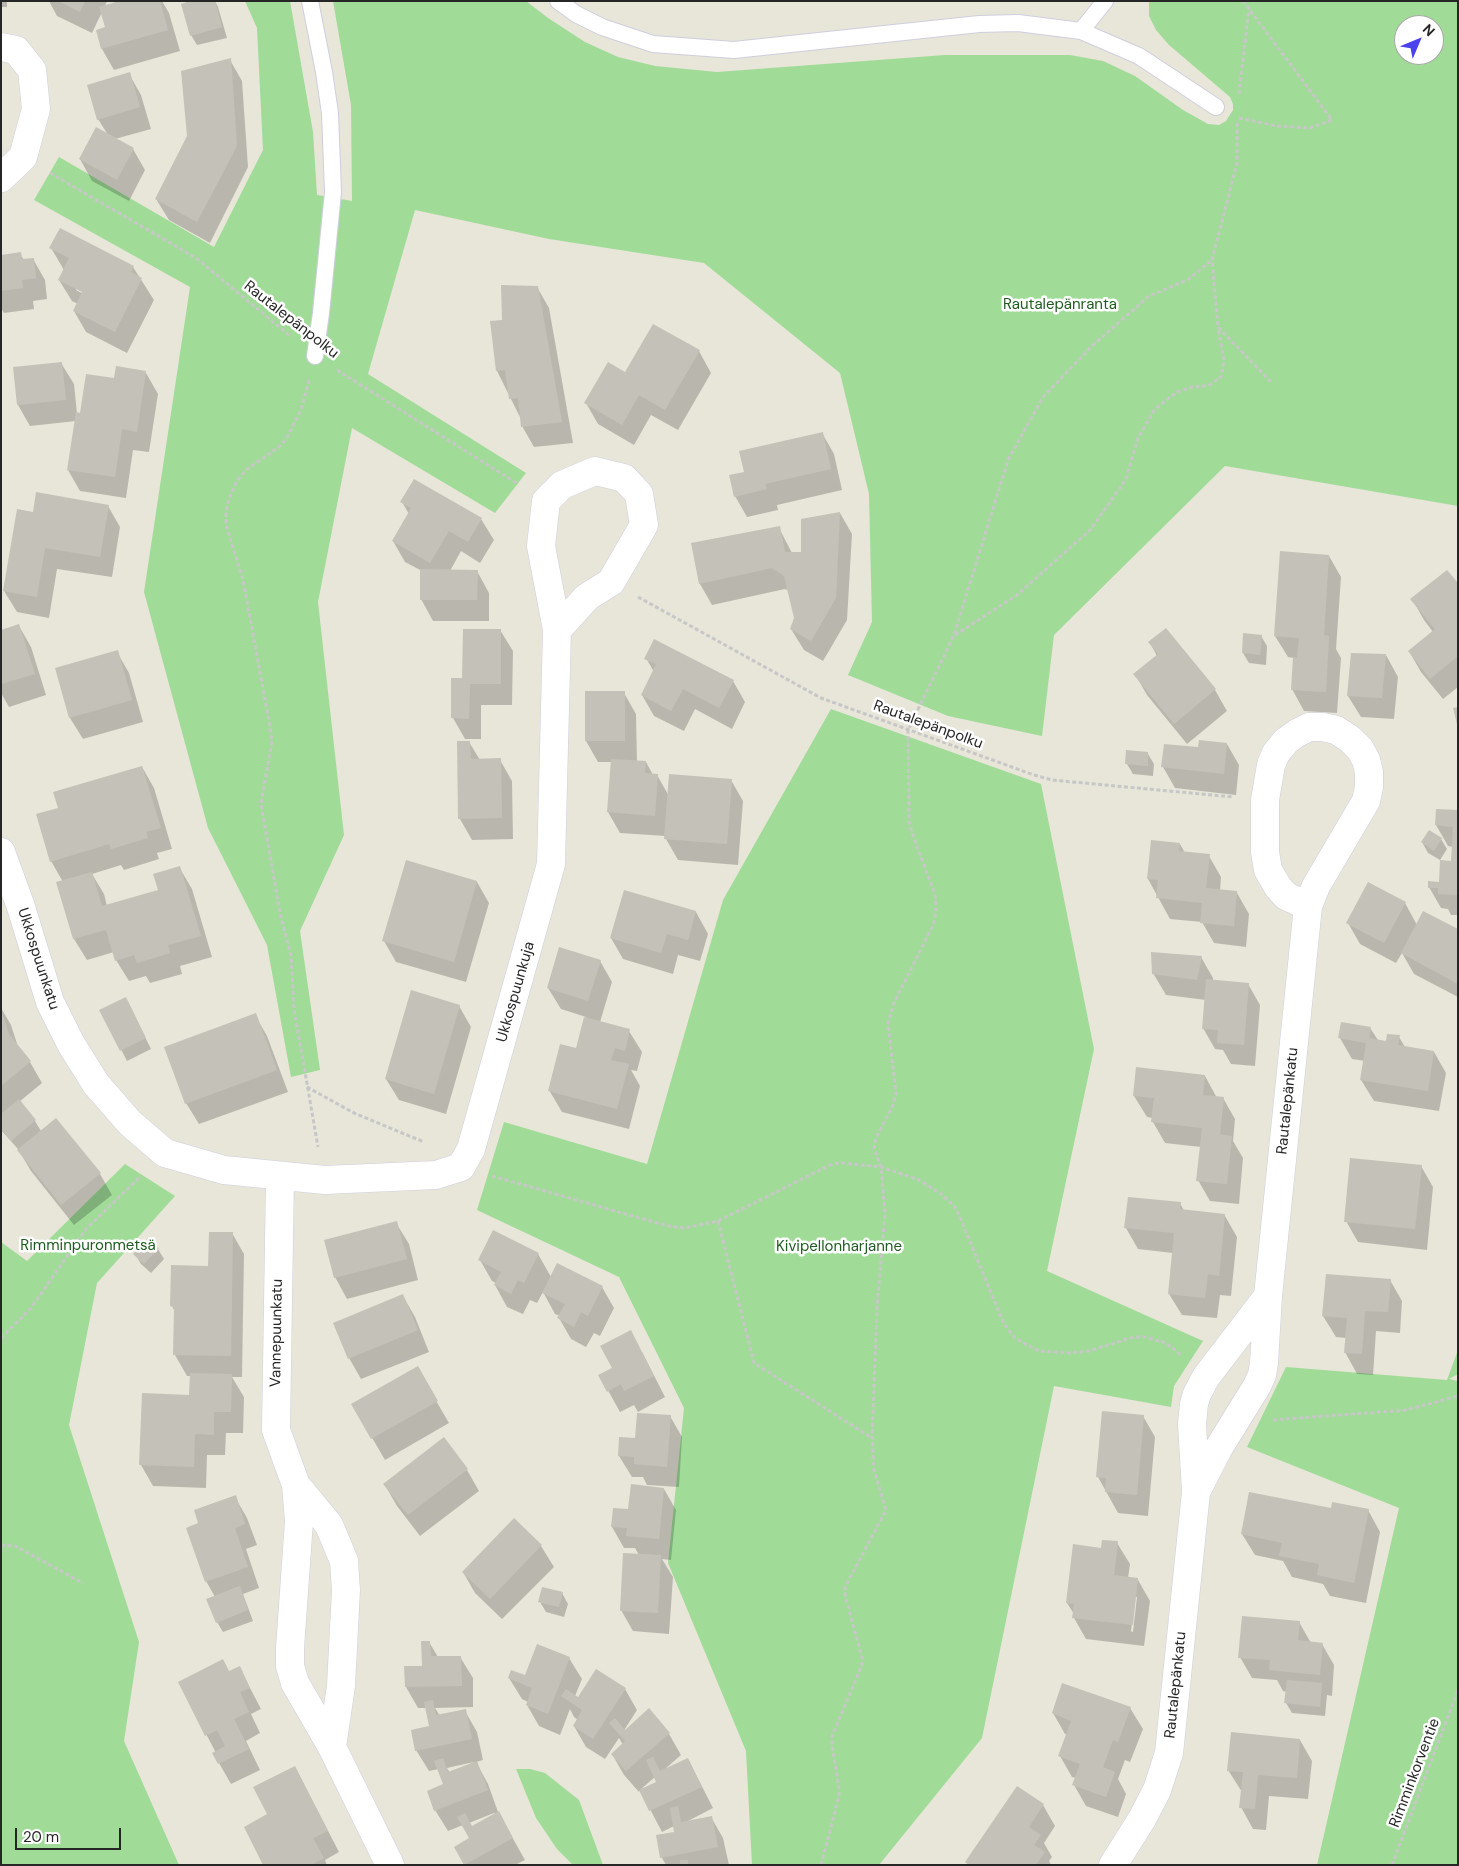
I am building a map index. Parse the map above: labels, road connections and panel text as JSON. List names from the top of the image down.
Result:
{
  "streets": {
    "street": [
      "Ukkospuunkatu",
      "Ukkospuunkuja",
      "Rautalepänkatu",
      "Vannepuunkatu"
    ],
    "path": ["Rautalepänpolku", "Rimminkorventie"]
  },
  "crossings": [
    ["Rautalepänpolku", "Ukkospuunkuja"],
    ["Rautalepänpolku", "Rautalepänkatu"],
    ["Ukkospuunkatu", "Vannepuunkatu"]
  ],
  "parks": ["Rautalepänranta", "Rimminpuronmetsä", "Kivipellonharjanne"],
  "scale_bar": "20 m",
  "north": "top right"
}
